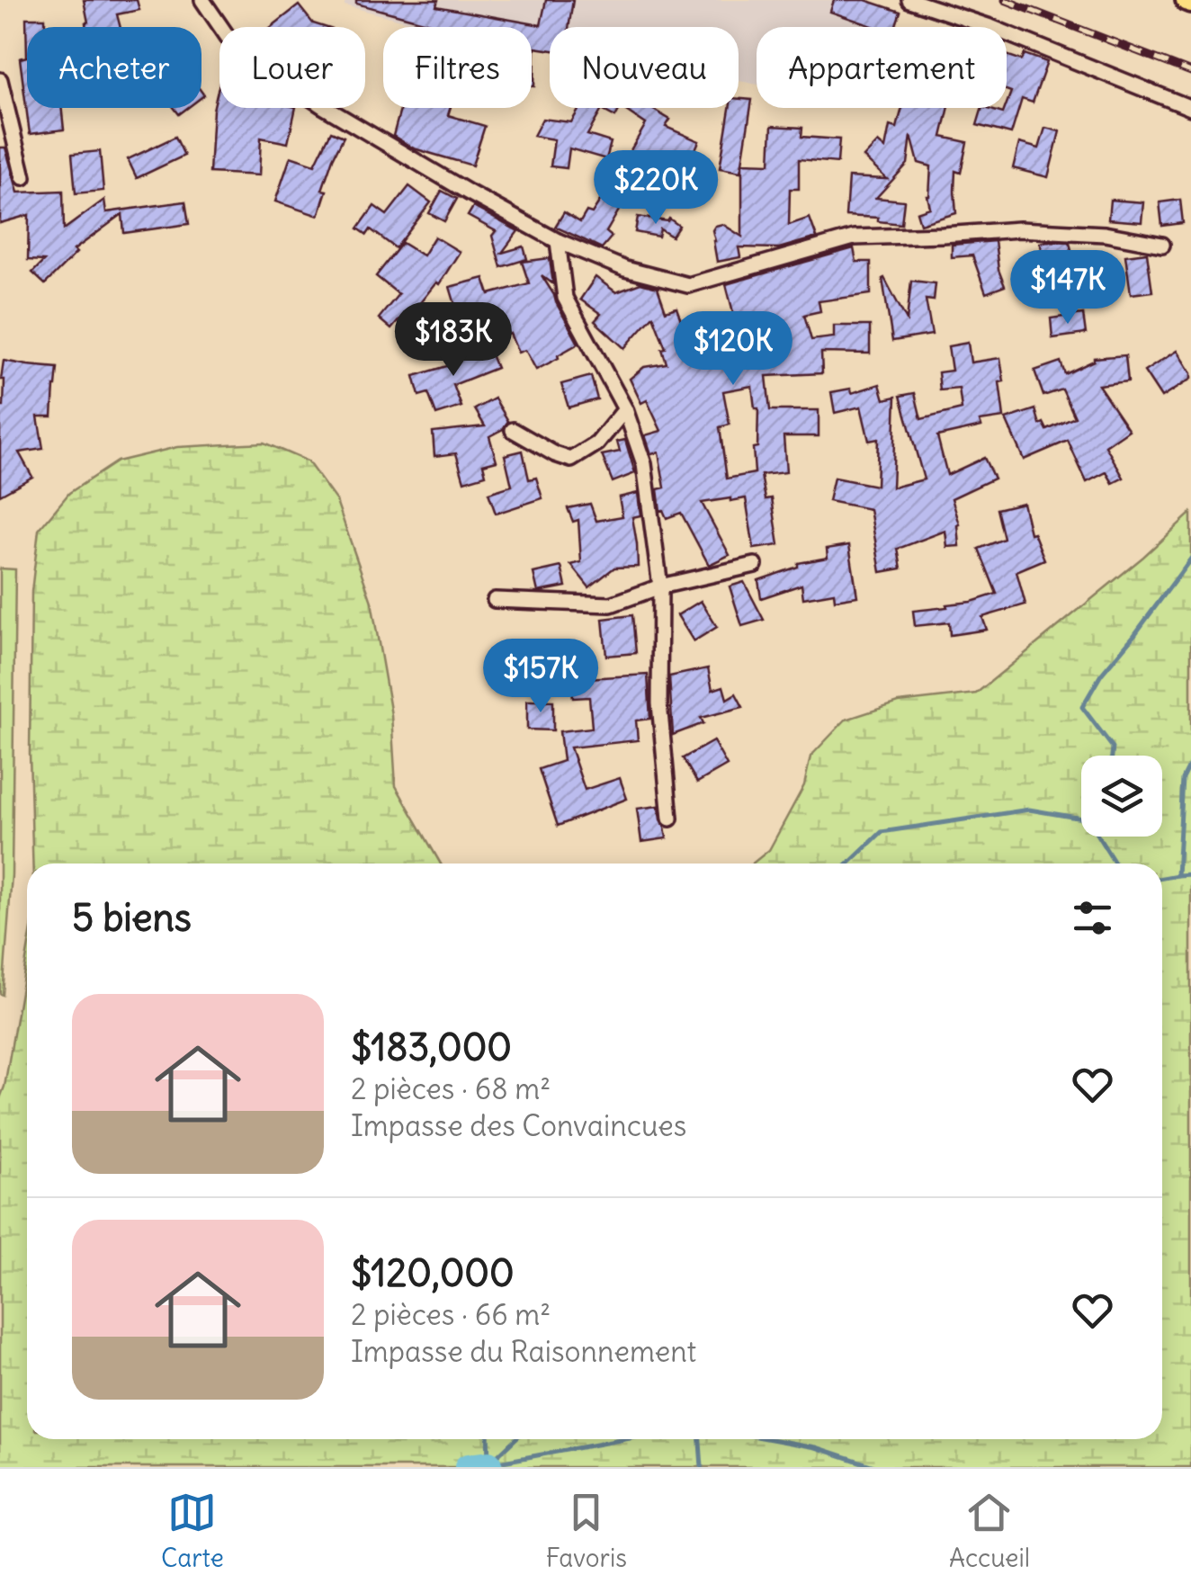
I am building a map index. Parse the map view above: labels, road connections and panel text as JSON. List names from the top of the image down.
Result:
{
  "page": {
    "chip": [
      "Acheter",
      "Louer",
      "Filtres",
      "Nouveau",
      "Appartement"
    ],
    "price": [
      "$220K",
      "$147K",
      "$183K",
      "$120K",
      "$157K"
    ],
    "heading": "5 biens",
    "list": [
      {
        "name": "$183,000",
        "note": "2 pièces · 68 m² · Impasse des Convaincues"
      },
      {
        "name": "$120,000",
        "note": "2 pièces · 66 m² · Impasse du Raisonnement"
      }
    ],
    "tabs": ["Carte", "Favoris", "Accueil"]
  }
}
